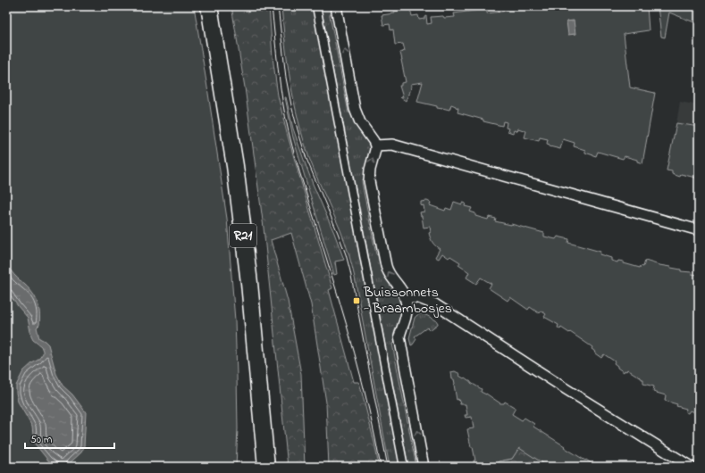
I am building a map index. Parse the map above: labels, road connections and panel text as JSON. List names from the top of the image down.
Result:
{
  "streets": {
    "main road": ["R21"]
  },
  "places": {
    "transit": ["Buissonnets - Braambosjes"]
  },
  "scale_bar": "50 m"
}
